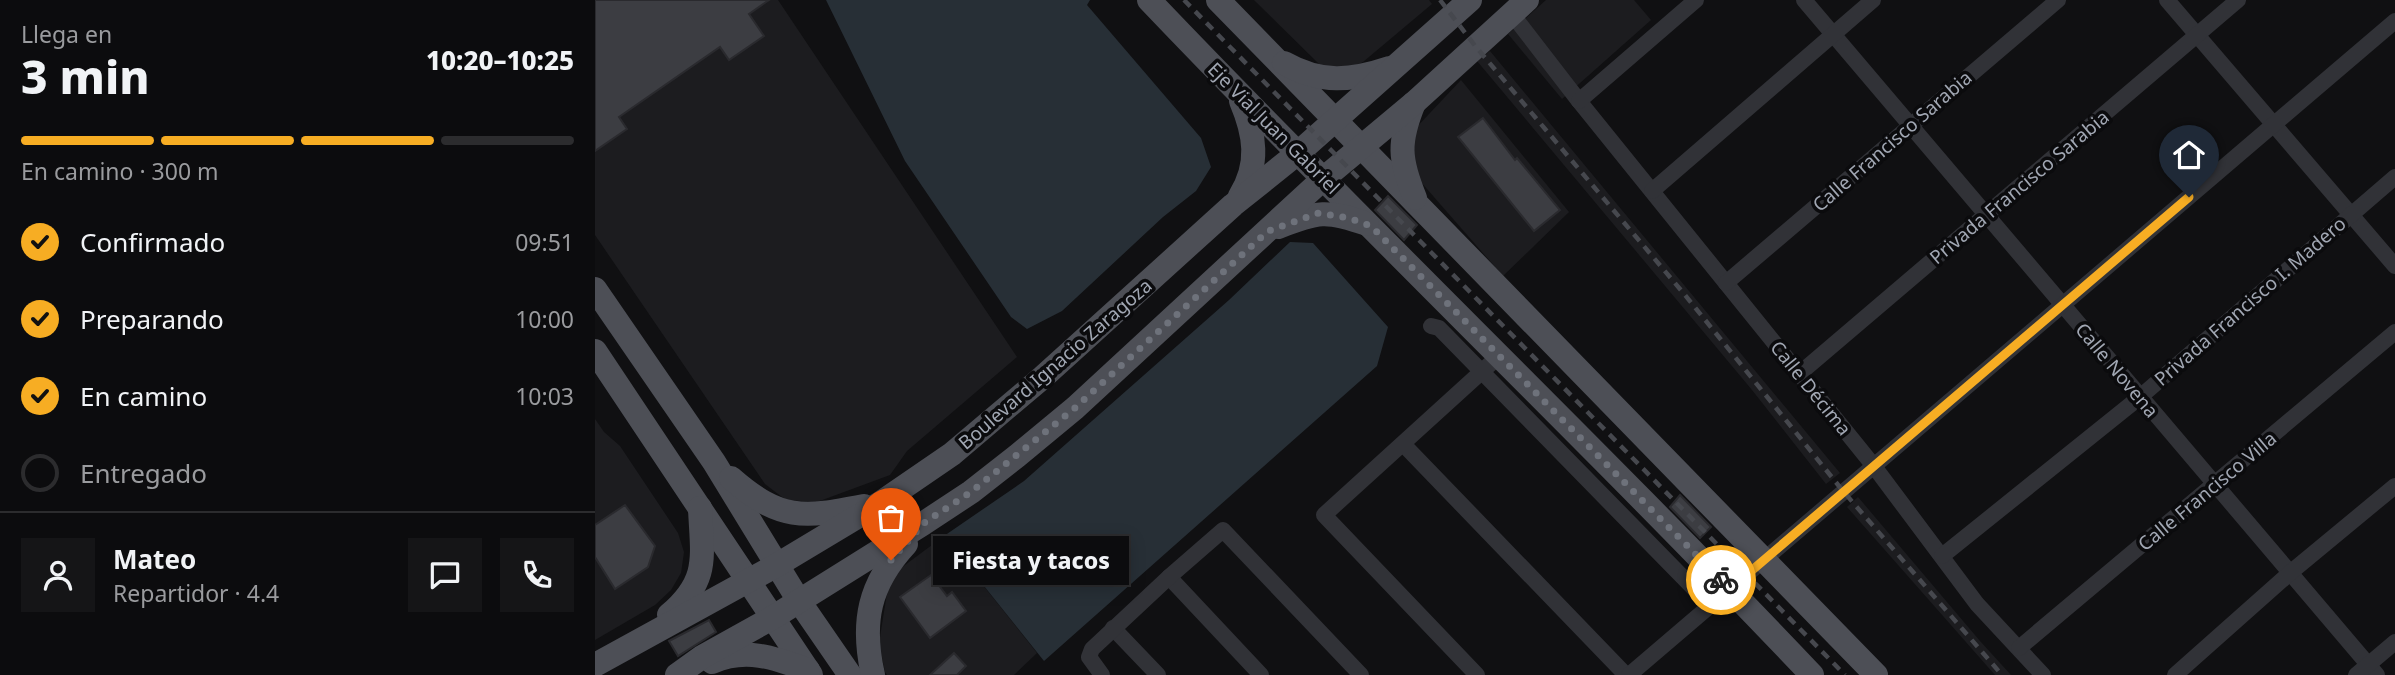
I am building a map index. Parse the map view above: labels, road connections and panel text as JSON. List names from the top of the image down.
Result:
{
  "streets": {
    "main road": ["Eje Vial Juan Gabriel", "Boulevard Ignacio Zaragoza"],
    "street": [
      "Calle Francisco Sarabia",
      "Privada Francisco Sarabia",
      "Privada Francisco I. Madero",
      "Calle Novena",
      "Calle Décima",
      "Calle Francisco Villa"
    ]
  },
  "crossings": [
    ["Eje Vial Juan Gabriel", "Boulevard Ignacio Zaragoza"],
    ["Calle Francisco Sarabia", "Calle Novena"],
    ["Calle Francisco Sarabia", "Calle Décima"],
    ["Privada Francisco Sarabia", "Calle Novena"],
    ["Privada Francisco Sarabia", "Calle Décima"],
    ["Privada Francisco I. Madero", "Calle Novena"],
    ["Privada Francisco I. Madero", "Calle Décima"],
    ["Calle Novena", "Calle Francisco Villa"],
    ["Calle Décima", "Calle Francisco Villa"]
  ],
  "places": ["Fiesta y tacos"],
  "page": {
    "heading": ["3 min", "Llega en", "10:20–10:25"],
    "panel": ["Mateo", "Repartidor · 4.4"],
    "bar": "En camino · 300 m",
    "list": [
      ["Confirmado", "09:51"],
      ["Preparando", "10:00"],
      ["En camino", "10:03"],
      "Entregado"
    ],
    "bubble": "Fiesta y tacos"
  }
}
